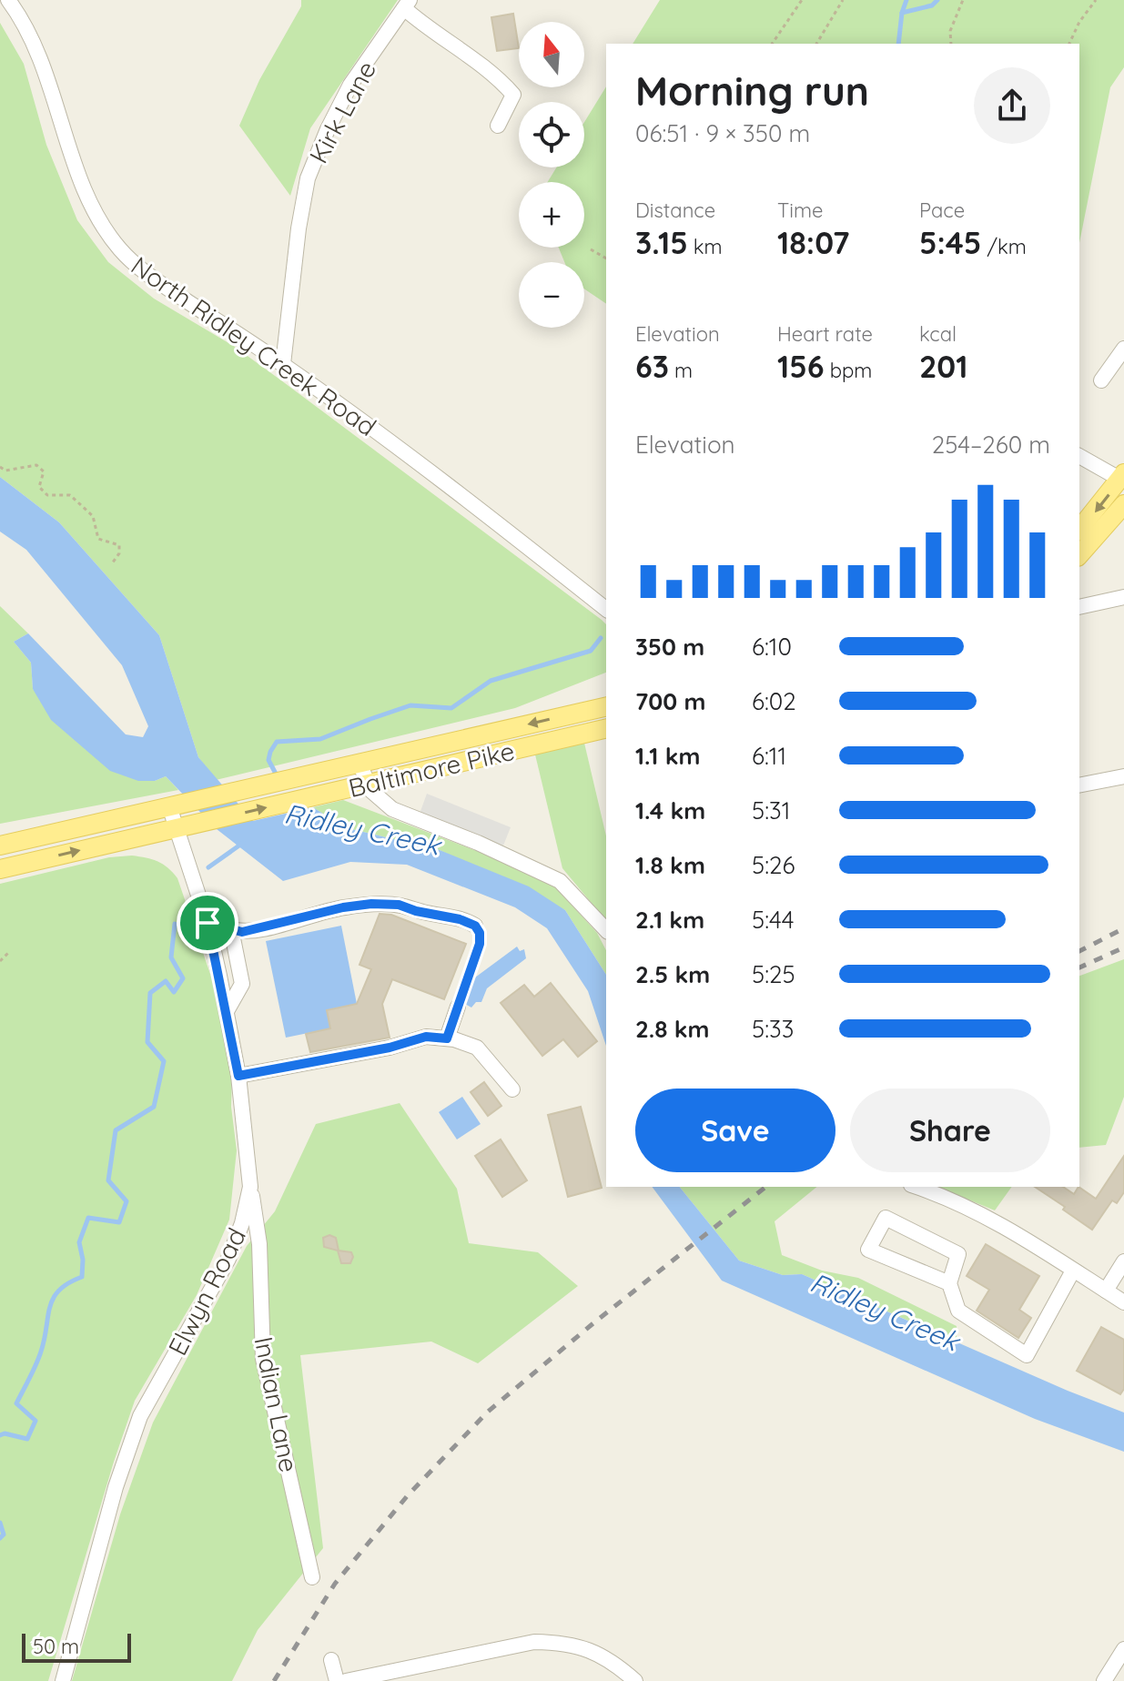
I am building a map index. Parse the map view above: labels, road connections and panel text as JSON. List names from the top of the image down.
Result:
{
  "streets": {
    "main road": ["Baltimore Pike"],
    "street": [
      "Kirk Lane",
      "North Ridley Creek Road",
      "Elwyn Road",
      "Indian Lane"
    ]
  },
  "crossings": [
    ["Kirk Lane", "North Ridley Creek Road"],
    ["Baltimore Pike", "Elwyn Road"],
    ["Elwyn Road", "Indian Lane"]
  ],
  "water": ["Ridley Creek"],
  "scale_bar": "50 m",
  "north": "top",
  "page": {
    "map_buttons": ["+", "−"],
    "heading": ["Morning run", "06:51 · 9 × 350 m"],
    "stats": [
      ["Distance", "3.15 km"],
      ["Time", "18:07"],
      ["Pace", "5:45 /km"],
      ["Elevation", "63 m"],
      ["Heart rate", "156 bpm"],
      ["kcal", "201"]
    ],
    "chart": ["Elevation", "254–260 m"],
    "list": [
      {
        "name": "350 m",
        "note": "6:10"
      },
      {
        "name": "700 m",
        "note": "6:02"
      },
      {
        "name": "1.1 km",
        "note": "6:11"
      },
      {
        "name": "1.4 km",
        "note": "5:31"
      },
      {
        "name": "1.8 km",
        "note": "5:26"
      },
      {
        "name": "2.1 km",
        "note": "5:44"
      },
      {
        "name": "2.5 km",
        "note": "5:25"
      },
      {
        "name": "2.8 km",
        "note": "5:33"
      }
    ],
    "buttons": ["Save", "Share"],
    "scale": "50 m"
  }
}
